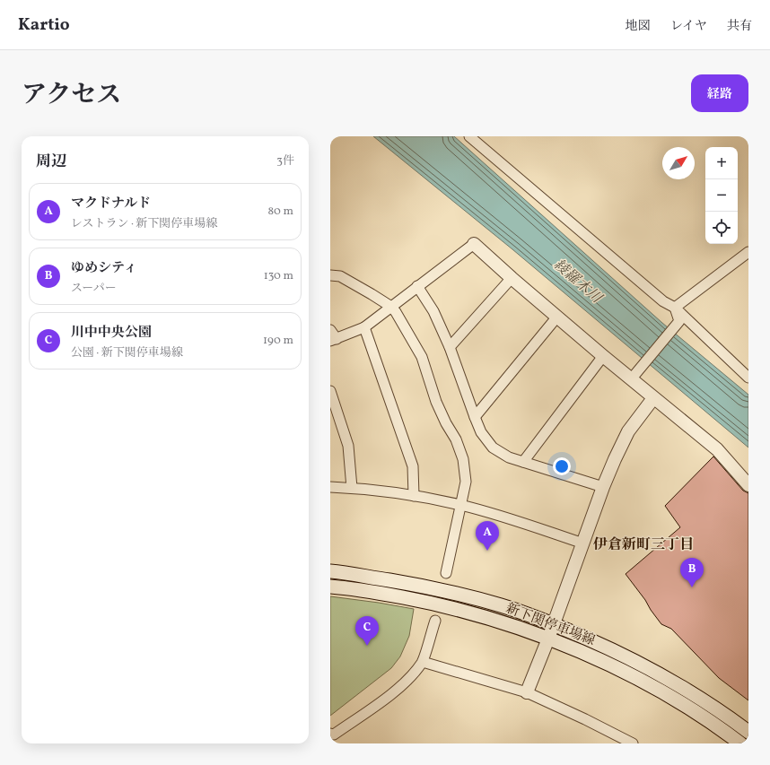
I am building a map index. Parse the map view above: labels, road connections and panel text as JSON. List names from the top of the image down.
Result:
{
  "streets": {
    "main road": ["新下関停車場線"]
  },
  "districts": ["伊倉新町三丁目"],
  "water": ["綾羅木川"],
  "north": "top right",
  "page": {
    "header": "Kartio",
    "nav": ["地図", "レイヤ", "共有"],
    "title": "アクセス",
    "buttons": "経路",
    "heading": ["周辺", "3件"],
    "map_buttons": ["+", "−"],
    "list": [
      {
        "mark": "A",
        "name": "マクドナルド",
        "note": "レストラン · 新下関停車場線",
        "value": "80 m"
      },
      {
        "mark": "B",
        "name": "ゆめシティ",
        "note": "スーパー",
        "value": "130 m"
      },
      {
        "mark": "C",
        "name": "川中中央公園",
        "note": "公園 · 新下関停車場線",
        "value": "190 m"
      }
    ],
    "pins": ["A", "B", "C"]
  }
}
